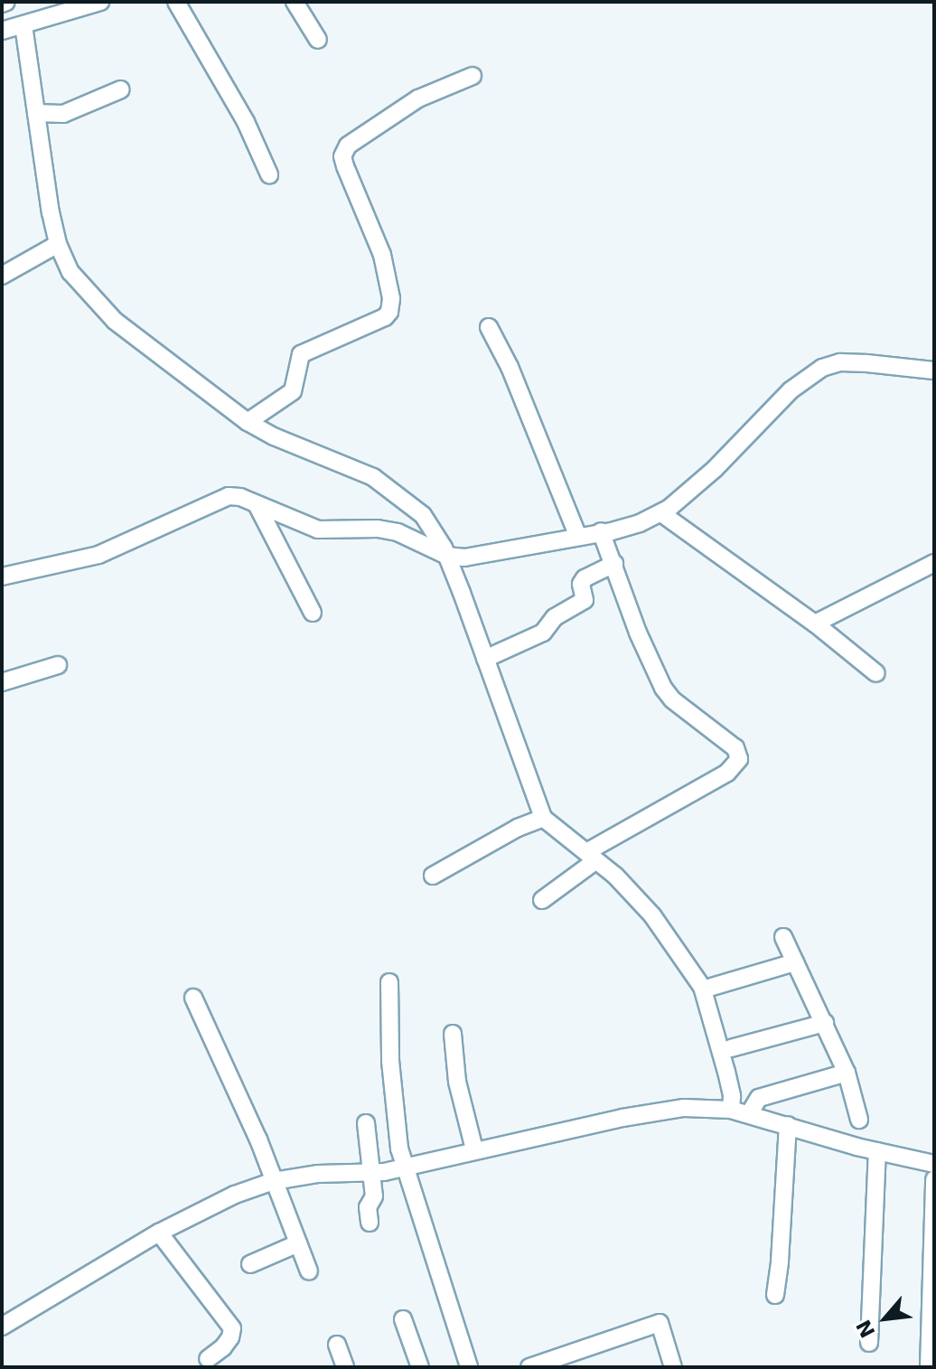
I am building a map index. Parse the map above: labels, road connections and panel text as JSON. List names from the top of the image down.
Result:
{
  "north": "bottom left"
}
